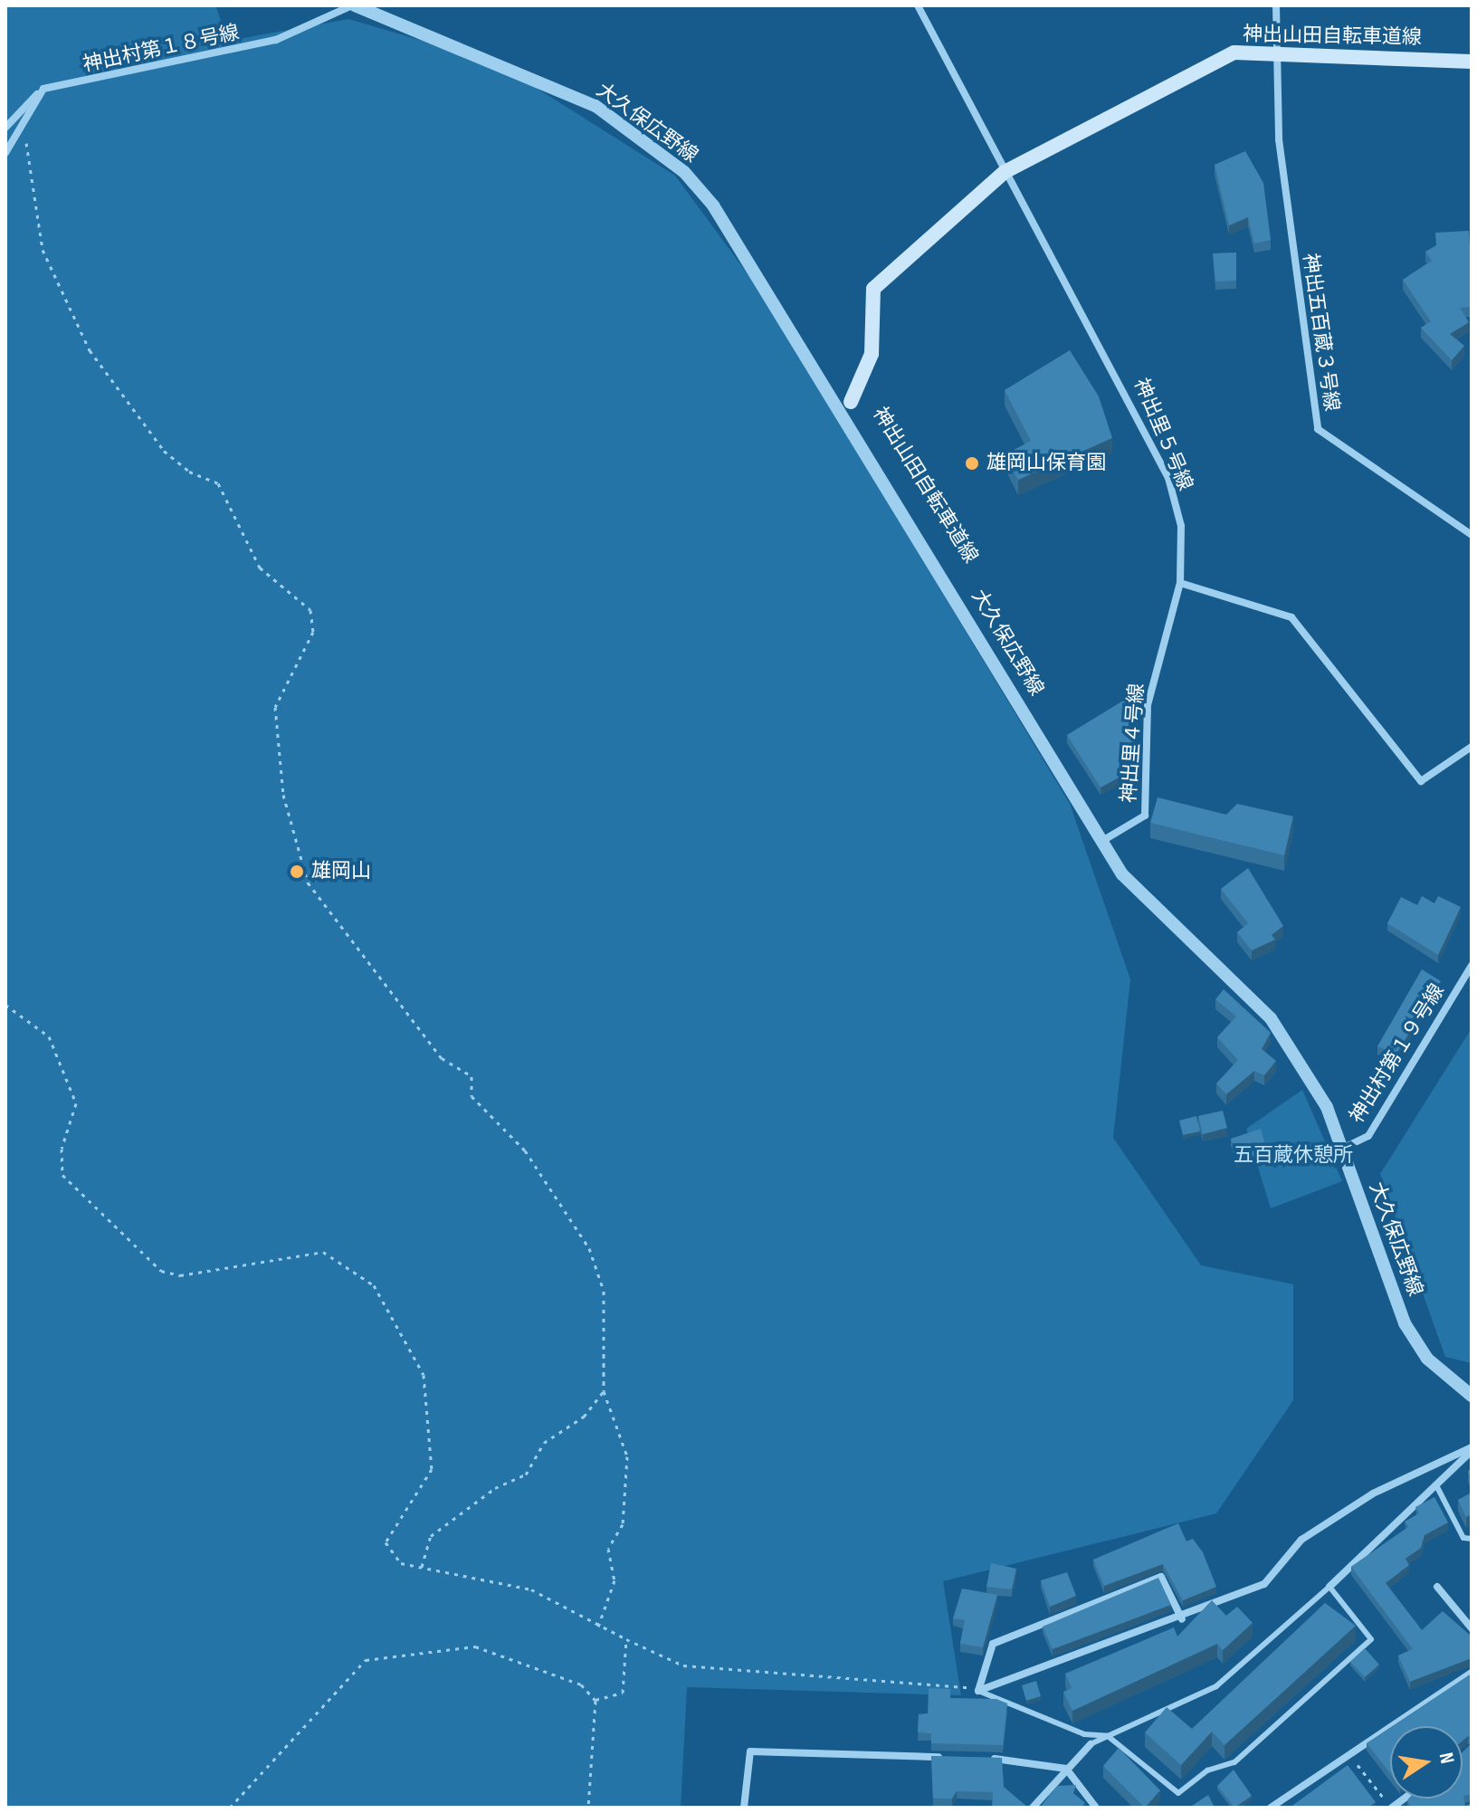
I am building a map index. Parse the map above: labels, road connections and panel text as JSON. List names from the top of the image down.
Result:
{
  "streets": {
    "main road": ["神出山田自転車道線"],
    "street": [
      "神出村第１８号線",
      "大久保広野線",
      "神出五百蔵３号線",
      "神出里５号線",
      "神出里４号線",
      "神出村第１９号線"
    ]
  },
  "crossings": [
    ["神出山田自転車道線", "大久保広野線"],
    ["神出山田自転車道線", "神出五百蔵３号線"],
    ["神出山田自転車道線", "神出里５号線"],
    ["神出村第１８号線", "大久保広野線"],
    ["大久保広野線", "神出里４号線"],
    ["大久保広野線", "神出村第１９号線"],
    ["神出里５号線", "神出里４号線"]
  ],
  "parks": ["五百蔵休憩所"],
  "places": ["雄岡山保育園", "雄岡山"],
  "north": "right"
}
